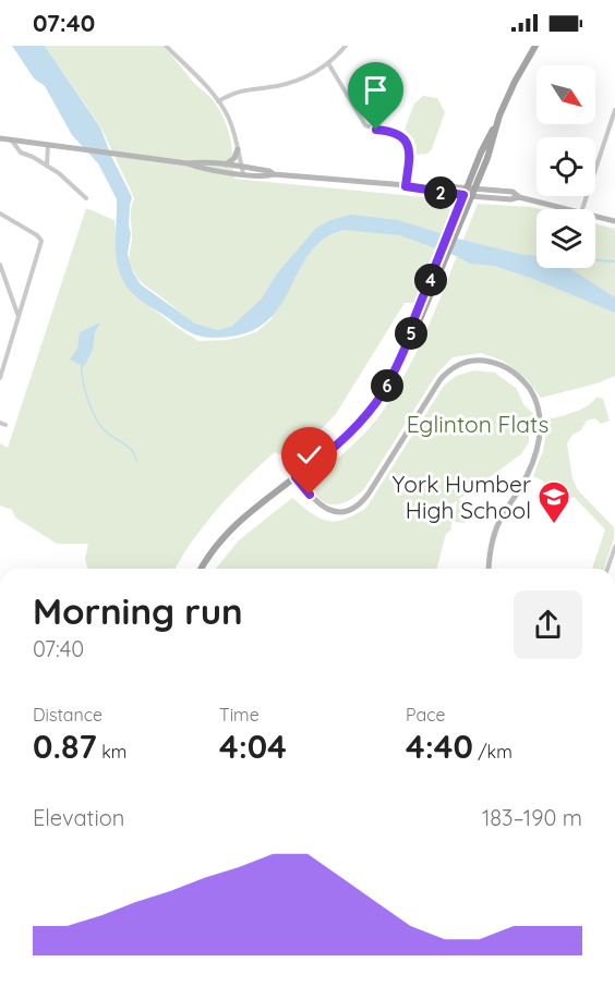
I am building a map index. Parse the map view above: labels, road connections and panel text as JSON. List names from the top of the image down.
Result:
{
  "parks": ["Eglinton Flats"],
  "places": {
    "school or university": ["York Humber High School"]
  },
  "north": "bottom right",
  "page": {
    "status": "07:40",
    "pins": [
      "2",
      "4",
      "5",
      "6"
    ],
    "heading": ["Morning run", "07:40"],
    "stats": [
      ["Distance", "0.87 km"],
      ["Time", "4:04"],
      ["Pace", "4:40 /km"]
    ],
    "chart": ["Elevation", "183–190 m"]
  }
}
